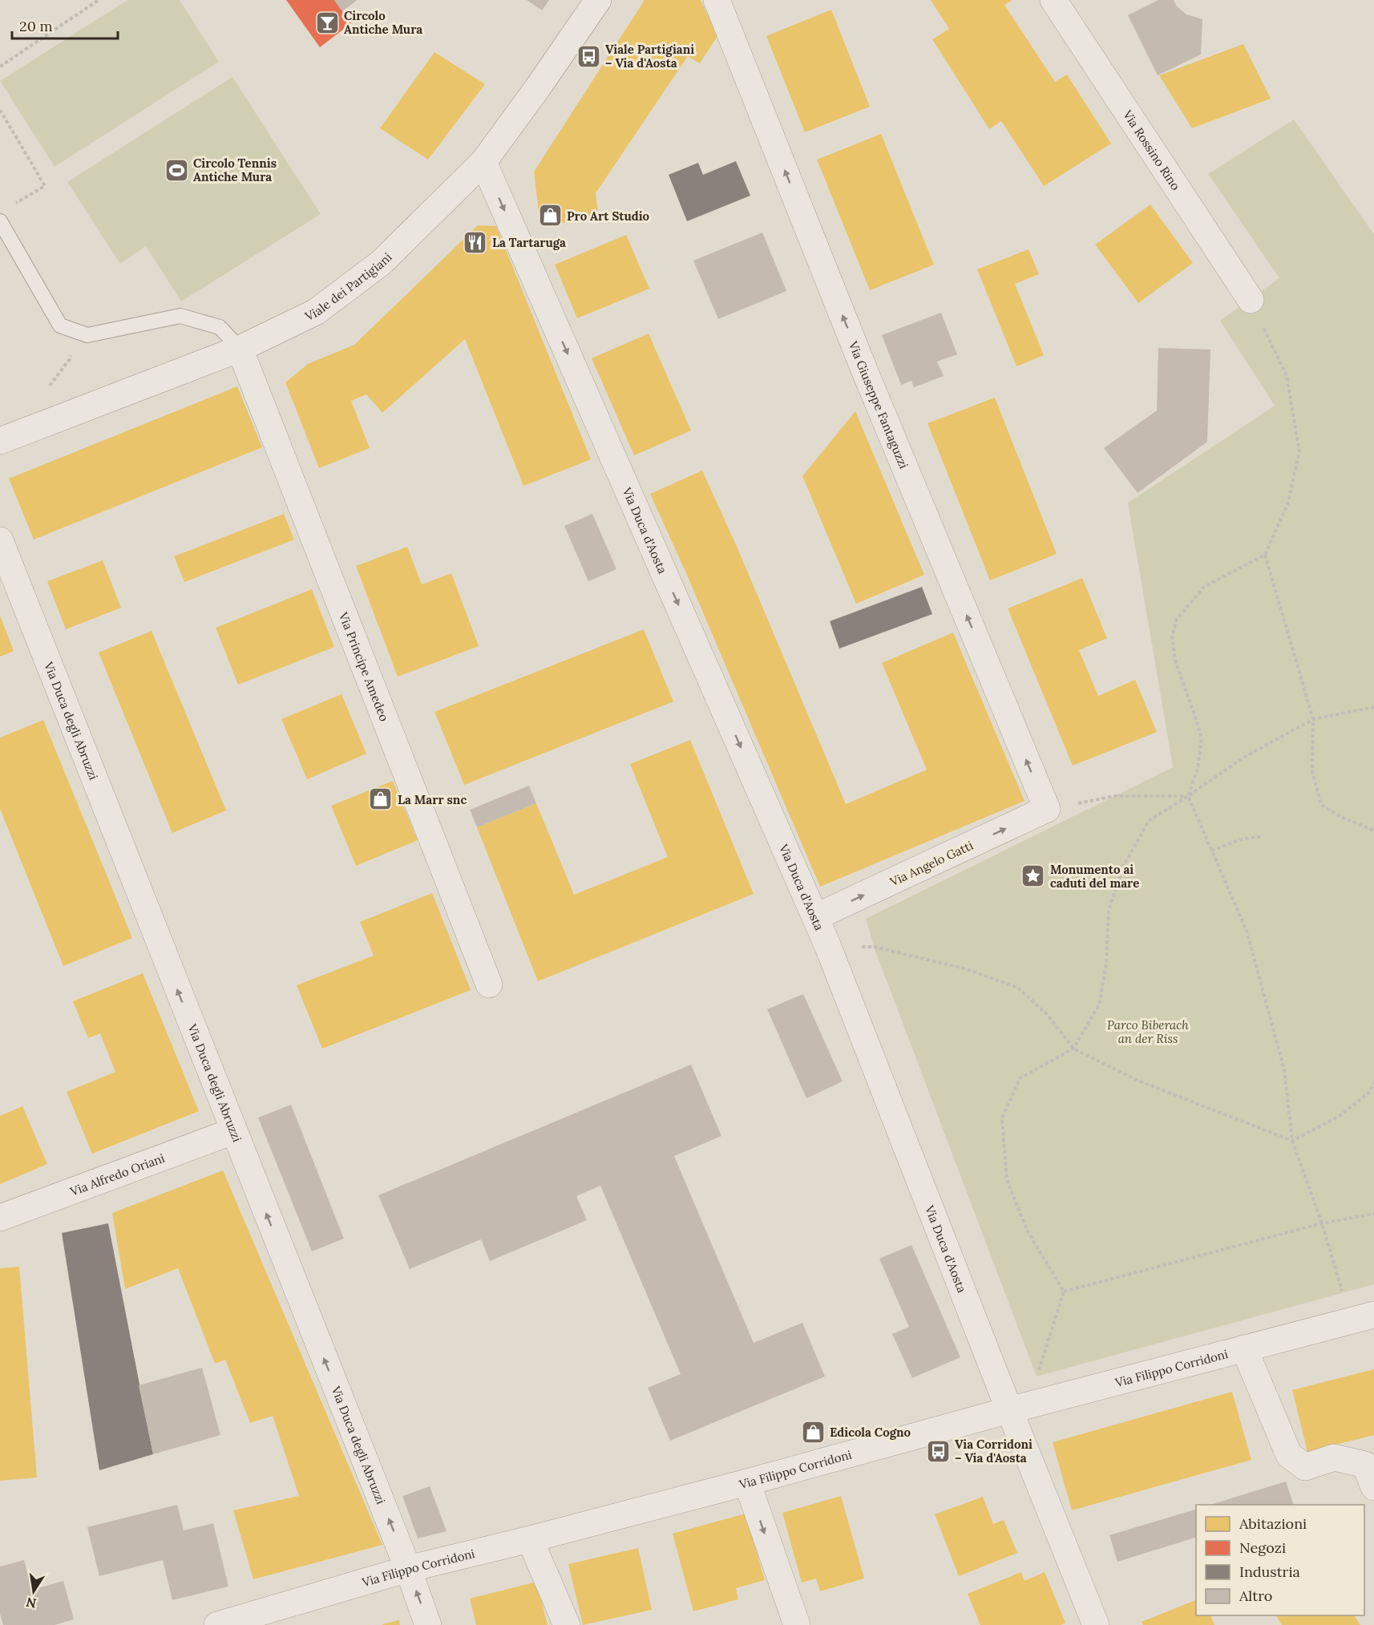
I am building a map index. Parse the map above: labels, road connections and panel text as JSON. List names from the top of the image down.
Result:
{
  "streets": {
    "street": [
      "Via Rossino Rino",
      "Viale dei Partigiani",
      "Via Giuseppe Fantaguzzi",
      "Via Duca d'Aosta",
      "Via Principe Amedeo",
      "Via Duca degli Abruzzi",
      "Via Angelo Gatti",
      "Via Alfredo Oriani",
      "Via Filippo Corridoni"
    ]
  },
  "crossings": [
    ["Viale dei Partigiani", "Via Duca d'Aosta"],
    ["Viale dei Partigiani", "Via Principe Amedeo"],
    ["Via Giuseppe Fantaguzzi", "Via Angelo Gatti"],
    ["Via Duca d'Aosta", "Via Angelo Gatti"],
    ["Via Duca d'Aosta", "Via Filippo Corridoni"],
    ["Via Duca degli Abruzzi", "Via Alfredo Oriani"],
    ["Via Duca degli Abruzzi", "Via Filippo Corridoni"]
  ],
  "one_way": [
    "Via Giuseppe Fantaguzzi",
    "Via Duca d'Aosta",
    "Via Duca degli Abruzzi",
    "Via Angelo Gatti"
  ],
  "parks": ["Parco Biberach an der Riss"],
  "places": {
    "bar": ["Circolo Antiche Mura"],
    "bus stop": ["Viale Partigiani – Via d'Aosta", "Via Corridoni – Via d'Aosta"],
    "sports": ["Circolo Tennis Antiche Mura"],
    "shop": ["Pro Art Studio", "La Marr snc", "Edicola Cogno"],
    "restaurant": ["La Tartaruga"],
    "place": ["Monumento ai caduti del mare"]
  },
  "legend": [
    "Abitazioni",
    "Negozi",
    "Industria",
    "Altro"
  ],
  "scale_bar": "20 m",
  "north": "bottom"
}
